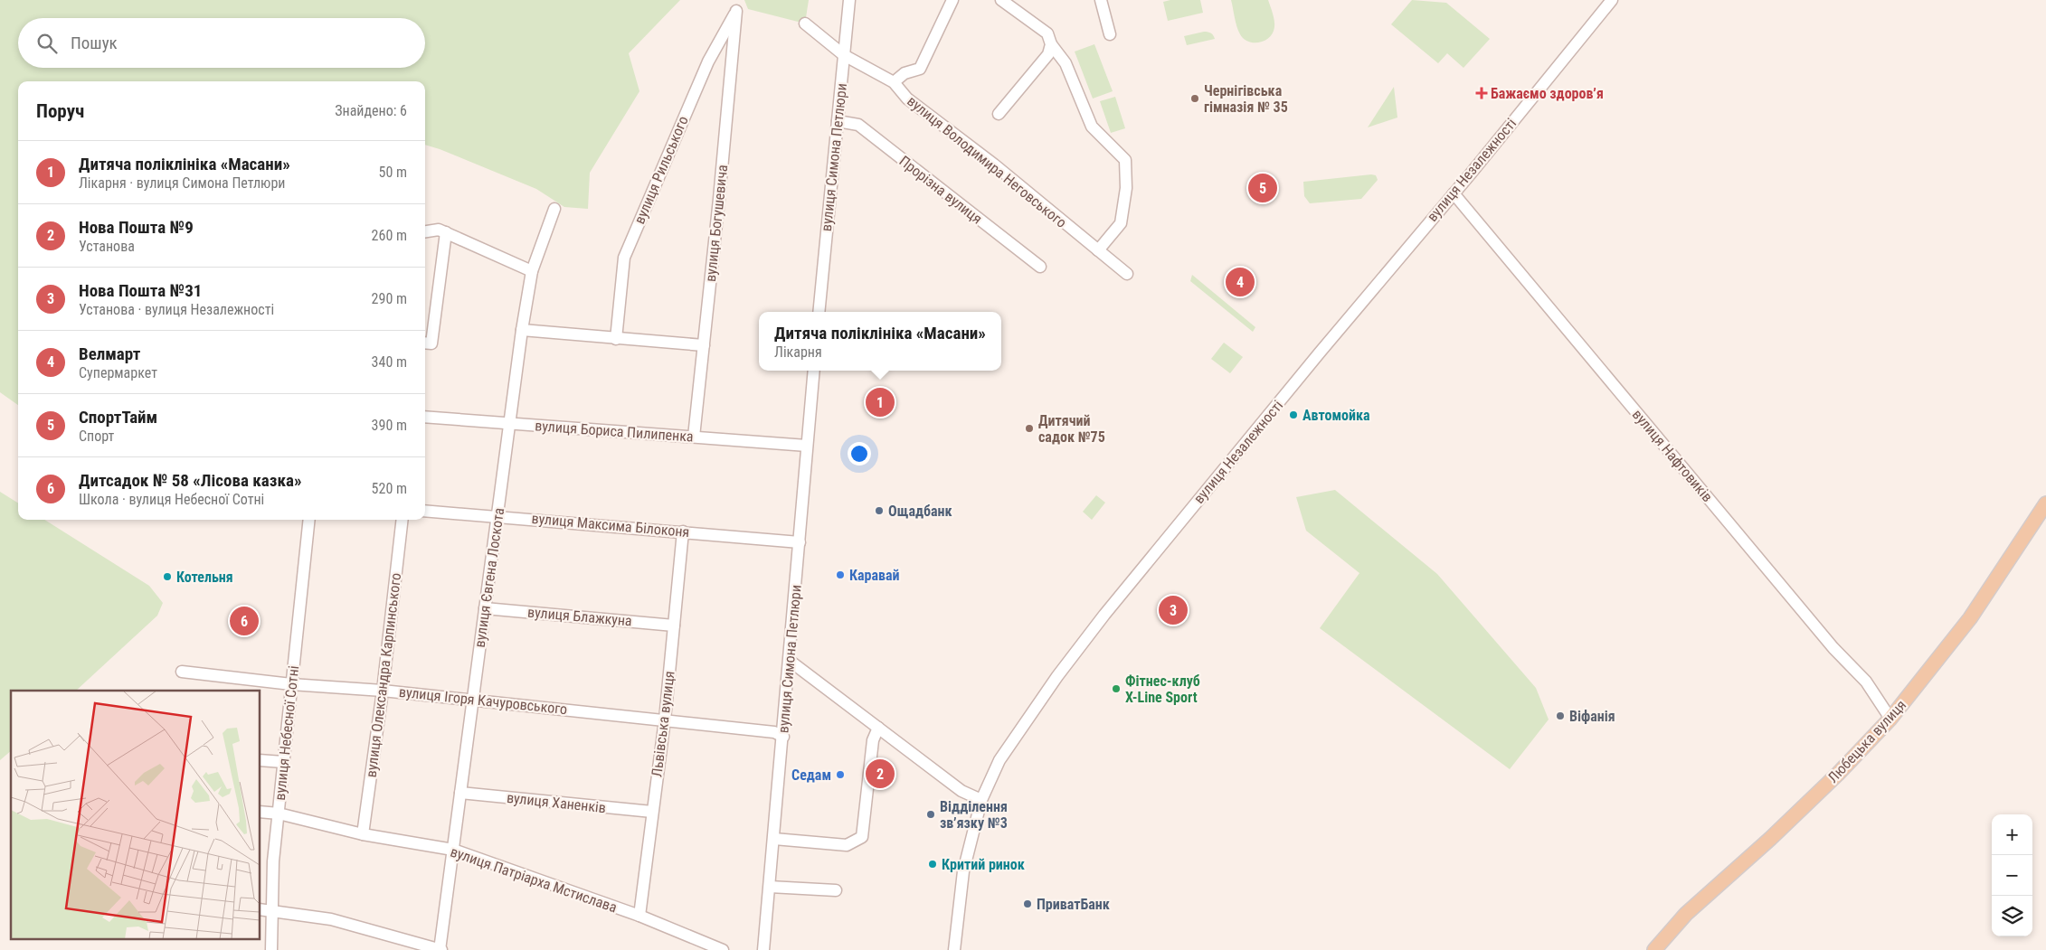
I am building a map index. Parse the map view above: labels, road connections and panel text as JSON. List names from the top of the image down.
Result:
{
  "streets": {
    "main road": ["Любецька вулиця"],
    "street": [
      "вулиця Симона Петлюри",
      "вулиця Володимира Неговського",
      "вулиця Рильського",
      "вулиця Незалежності",
      "Прорізна вулиця",
      "вулиця Богушевича",
      "вулиця Бориса Пилипенка",
      "вулиця Нафтовиків",
      "вулиця Максима Білоконя",
      "вулиця Євгена Лоскота",
      "вулиця Блажкуна",
      "вулиця Олександра Карпинського",
      "вулиця Ігоря Качуровського",
      "Львівська вулиця",
      "вулиця Небесної Сотні",
      "вулиця Ханенків",
      "вулиця Патріарха Мстислава"
    ]
  },
  "crossings": [
    ["вулиця Симона Петлюри", "вулиця Володимира Неговського"],
    ["вулиця Симона Петлюри", "Прорізна вулиця"],
    ["вулиця Симона Петлюри", "вулиця Бориса Пилипенка"],
    ["вулиця Симона Петлюри", "вулиця Максима Білоконя"],
    ["вулиця Симона Петлюри", "вулиця Ігоря Качуровського"],
    ["вулиця Рильського", "вулиця Богушевича"],
    ["вулиця Незалежності", "вулиця Нафтовиків"],
    ["вулиця Богушевича", "вулиця Бориса Пилипенка"],
    ["вулиця Бориса Пилипенка", "вулиця Євгена Лоскота"],
    ["вулиця Нафтовиків", "Любецька вулиця"],
    ["вулиця Максима Білоконя", "вулиця Євгена Лоскота"],
    ["вулиця Максима Білоконя", "Львівська вулиця"],
    ["вулиця Євгена Лоскота", "вулиця Блажкуна"],
    ["вулиця Євгена Лоскота", "вулиця Ігоря Качуровського"],
    ["вулиця Євгена Лоскота", "вулиця Ханенків"],
    ["вулиця Євгена Лоскота", "вулиця Патріарха Мстислава"],
    ["вулиця Блажкуна", "Львівська вулиця"],
    ["вулиця Олександра Карпинського", "вулиця Ігоря Качуровського"],
    ["вулиця Олександра Карпинського", "вулиця Патріарха Мстислава"],
    ["вулиця Ігоря Качуровського", "Львівська вулиця"],
    ["вулиця Ігоря Качуровського", "вулиця Небесної Сотні"],
    ["Львівська вулиця", "вулиця Ханенків"],
    ["Львівська вулиця", "вулиця Патріарха Мстислава"],
    ["вулиця Небесної Сотні", "вулиця Патріарха Мстислава"]
  ],
  "places": {
    "health": ["Бажаємо здоров’я"],
    "other": [
      "Чернігівська гімназія № 35",
      "Автомойка",
      "Дитячий садок №75",
      "Ощадбанк",
      "Каравай",
      "Котельня",
      "Фітнес-клуб X-Line Sport",
      "Віфанія",
      "Седам",
      "Відділення зв’язку №3",
      "Критий ринок",
      "ПриватБанк"
    ]
  },
  "page": {
    "search": "Пошук",
    "heading": ["Поруч", "Знайдено: 6"],
    "list": [
      {
        "mark": "1",
        "name": "Дитяча поліклініка «Масани»",
        "note": "Лікарня · вулиця Симона Петлюри",
        "value": "50 m"
      },
      {
        "mark": "2",
        "name": "Нова Пошта №9",
        "note": "Установа",
        "value": "260 m"
      },
      {
        "mark": "3",
        "name": "Нова Пошта №31",
        "note": "Установа · вулиця Незалежності",
        "value": "290 m"
      },
      {
        "mark": "4",
        "name": "Велмарт",
        "note": "Супермаркет",
        "value": "340 m"
      },
      {
        "mark": "5",
        "name": "СпортТайм",
        "note": "Спорт",
        "value": "390 m"
      },
      {
        "mark": "6",
        "name": "Дитсадок № 58 «Лісова казка»",
        "note": "Школа · вулиця Небесної Сотні",
        "value": "520 m"
      }
    ],
    "pins": [
      "5",
      "4",
      "1",
      "3",
      "6",
      "2"
    ],
    "popup": ["Дитяча поліклініка «Масани»", "Лікарня"],
    "map_buttons": ["+", "−"]
  }
}
